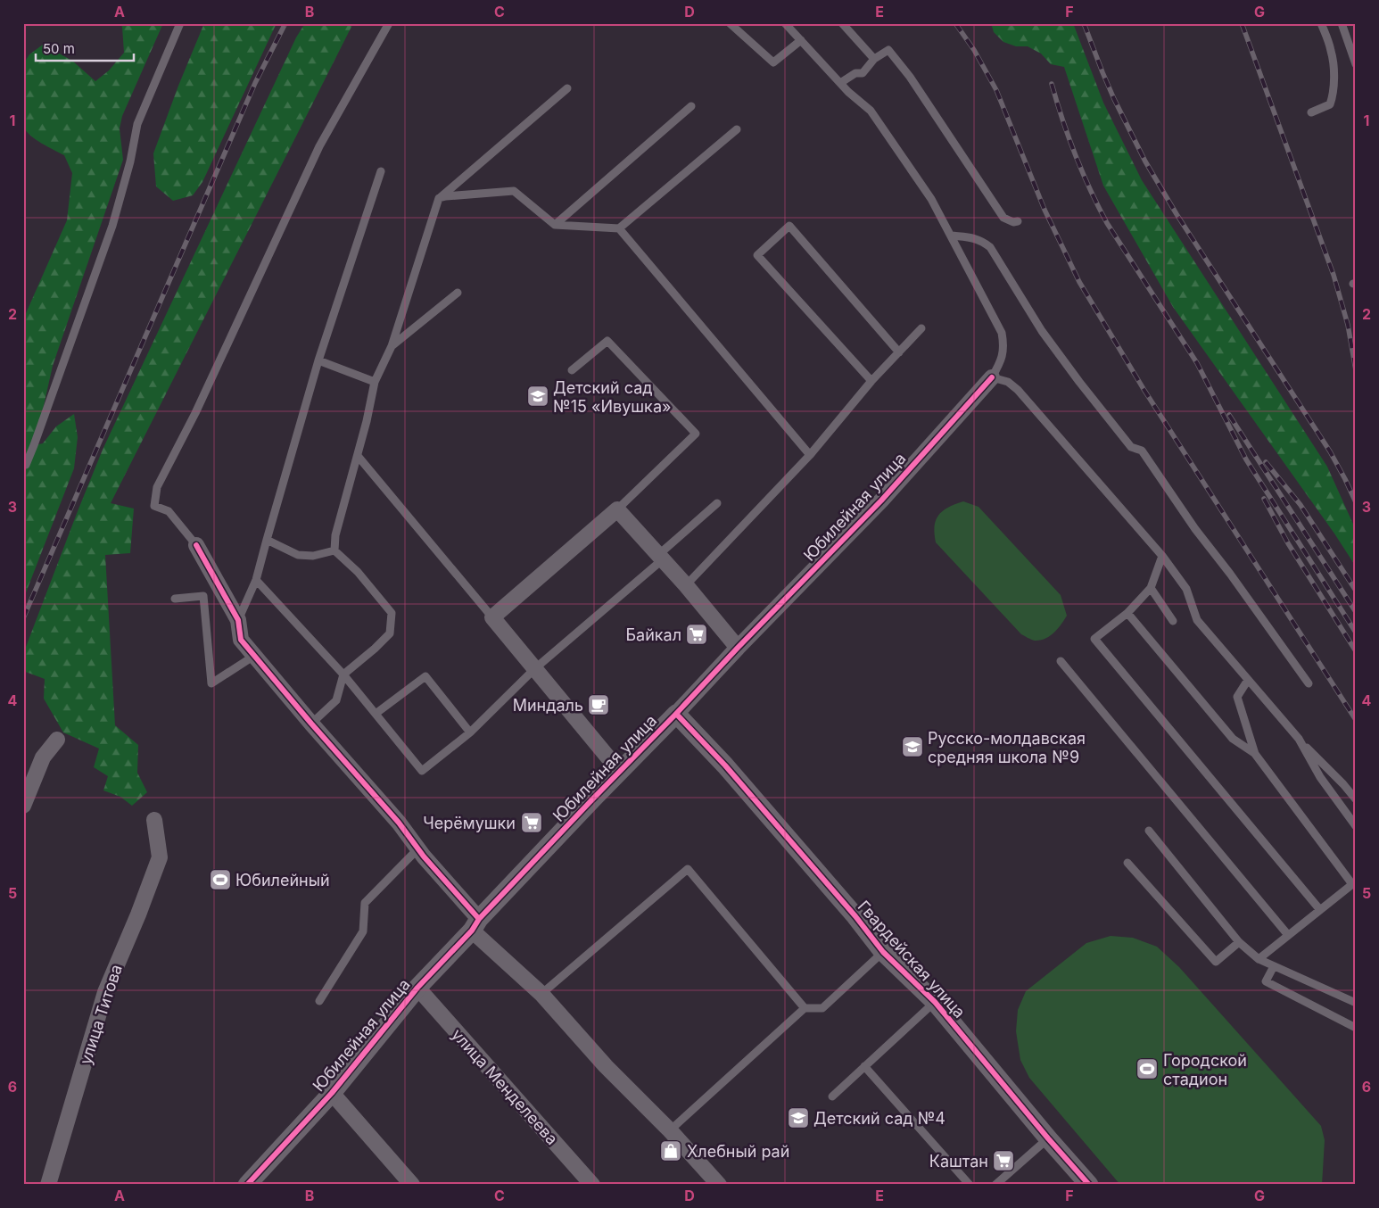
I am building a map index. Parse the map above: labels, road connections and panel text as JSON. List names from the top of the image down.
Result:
{
  "streets": {
    "street": [
      "Юбилейная улица",
      "Гвардейская улица",
      "улица Титова",
      "улица Менделеева"
    ]
  },
  "crossings": [
    ["Юбилейная улица", "Гвардейская улица"],
    ["Юбилейная улица", "улица Менделеева"]
  ],
  "places": {
    "school or university": ["Детский сад №15 «Ивушка»", "Русско-молдавская средняя школа №9", "Детский сад №4"],
    "supermarket": ["Байкал", "Черёмушки", "Каштан"],
    "cafe": ["Миндаль"],
    "sports": ["Юбилейный", "Городской стадион"],
    "shop": ["Хлебный рай"]
  },
  "scale_bar": "50 m",
  "grid": {
    "columns": [
      "A",
      "B",
      "C",
      "D",
      "E",
      "F",
      "G"
    ],
    "rows": [
      "1",
      "2",
      "3",
      "4",
      "5",
      "6"
    ]
  }
}
